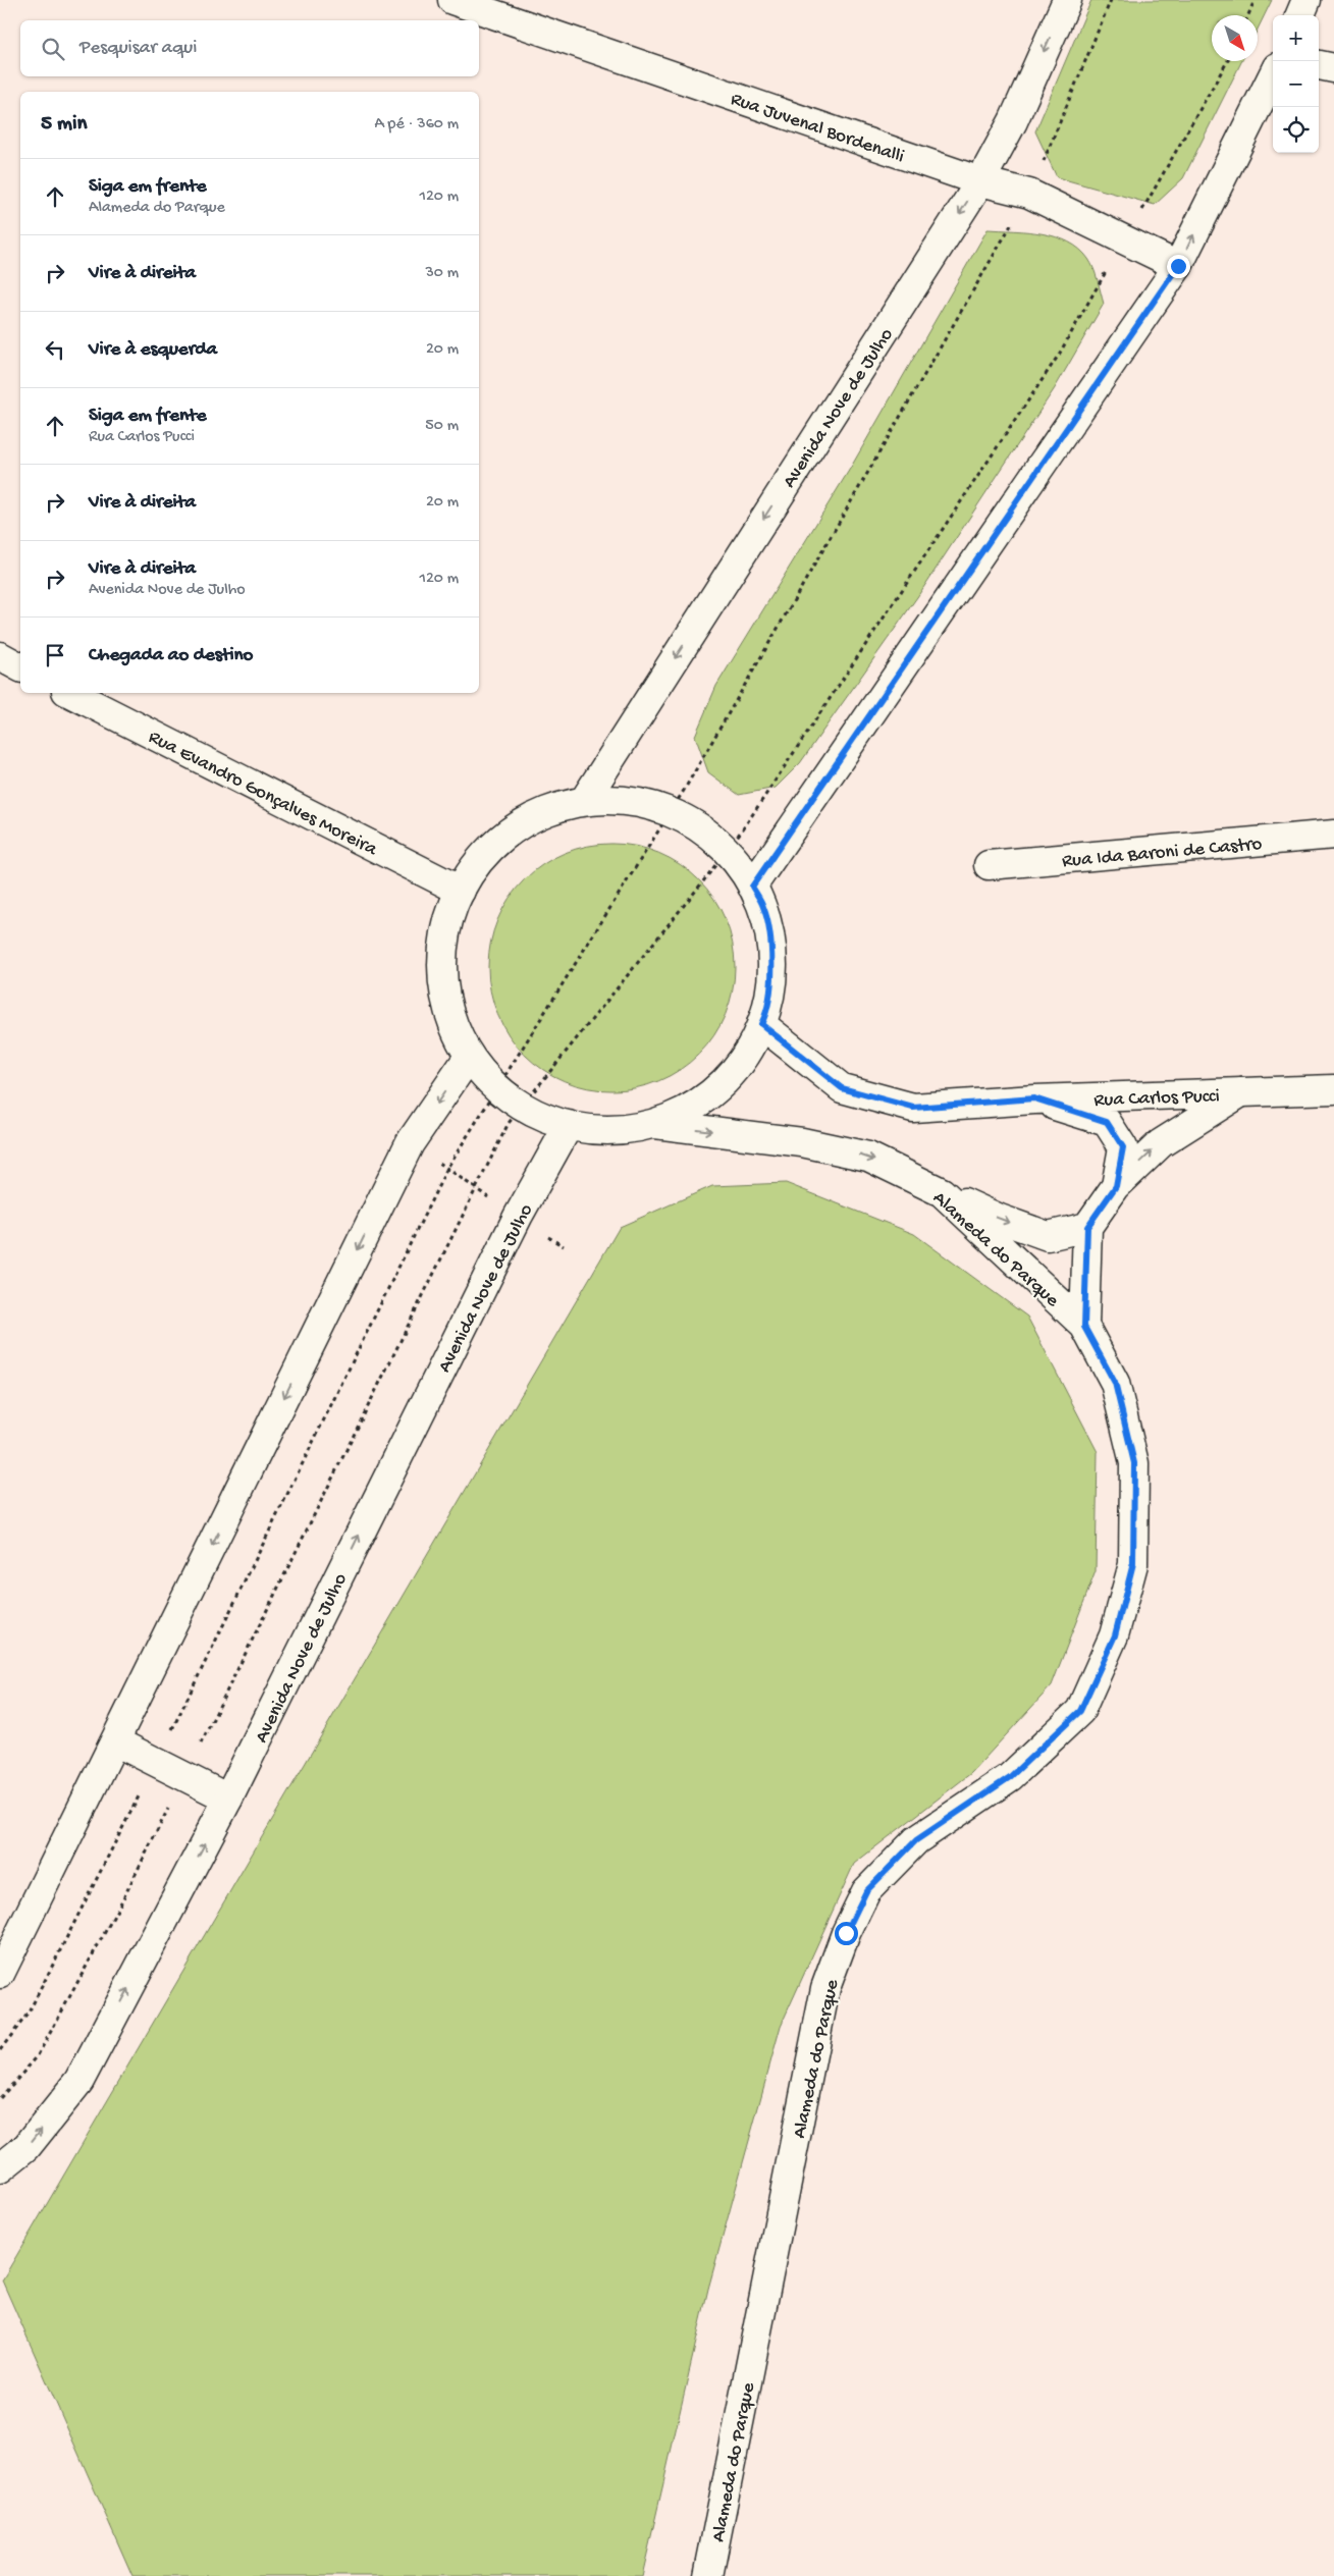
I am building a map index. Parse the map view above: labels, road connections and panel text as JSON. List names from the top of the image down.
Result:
{
  "streets": {
    "street": [
      "Rua Juvenal Bordenalli",
      "Avenida Nove de Julho",
      "Rua Evandro Gonçalves Moreira",
      "Rua Ida Baroni de Castro",
      "Rua Carlos Pucci",
      "Alameda do Parque"
    ]
  },
  "crossings": [
    ["Rua Juvenal Bordenalli", "Avenida Nove de Julho"]
  ],
  "north": "bottom right",
  "page": {
    "map_buttons": ["+", "−"],
    "search": "Pesquisar aqui",
    "heading": ["5 min", "A pé · 360 m"],
    "list": [
      ["Siga em frente", "Alameda do Parque", "120 m"],
      ["Vire à direita", "30 m"],
      ["Vire à esquerda", "20 m"],
      ["Siga em frente", "Rua Carlos Pucci", "50 m"],
      ["Vire à direita", "20 m"],
      ["Vire à direita", "Avenida Nove de Julho", "120 m"],
      "Chegada ao destino"
    ]
  }
}
